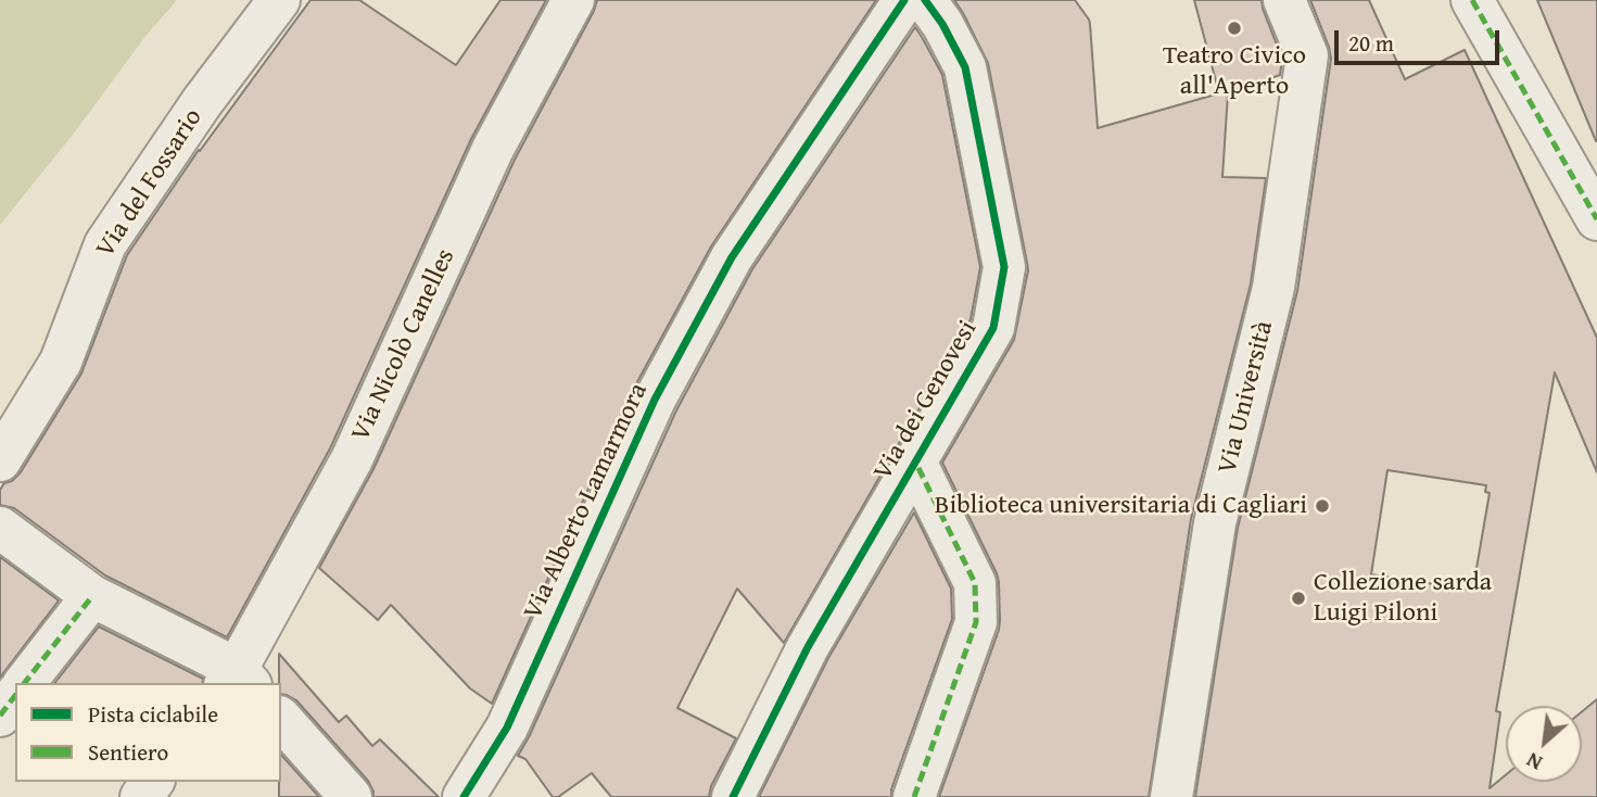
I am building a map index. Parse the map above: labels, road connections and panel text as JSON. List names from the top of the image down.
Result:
{
  "streets": {
    "street": [
      "Via del Fossario",
      "Via Nicolò Canelles",
      "Via Università",
      "Via dei Genovesi",
      "Via Alberto Lamarmora"
    ]
  },
  "places": ["Teatro Civico all'Aperto", "Biblioteca universitaria di Cagliari", "Collezione sarda Luigi Piloni"],
  "legend": ["Pista ciclabile", "Sentiero"],
  "scale_bar": "20 m",
  "north": "bottom left"
}
